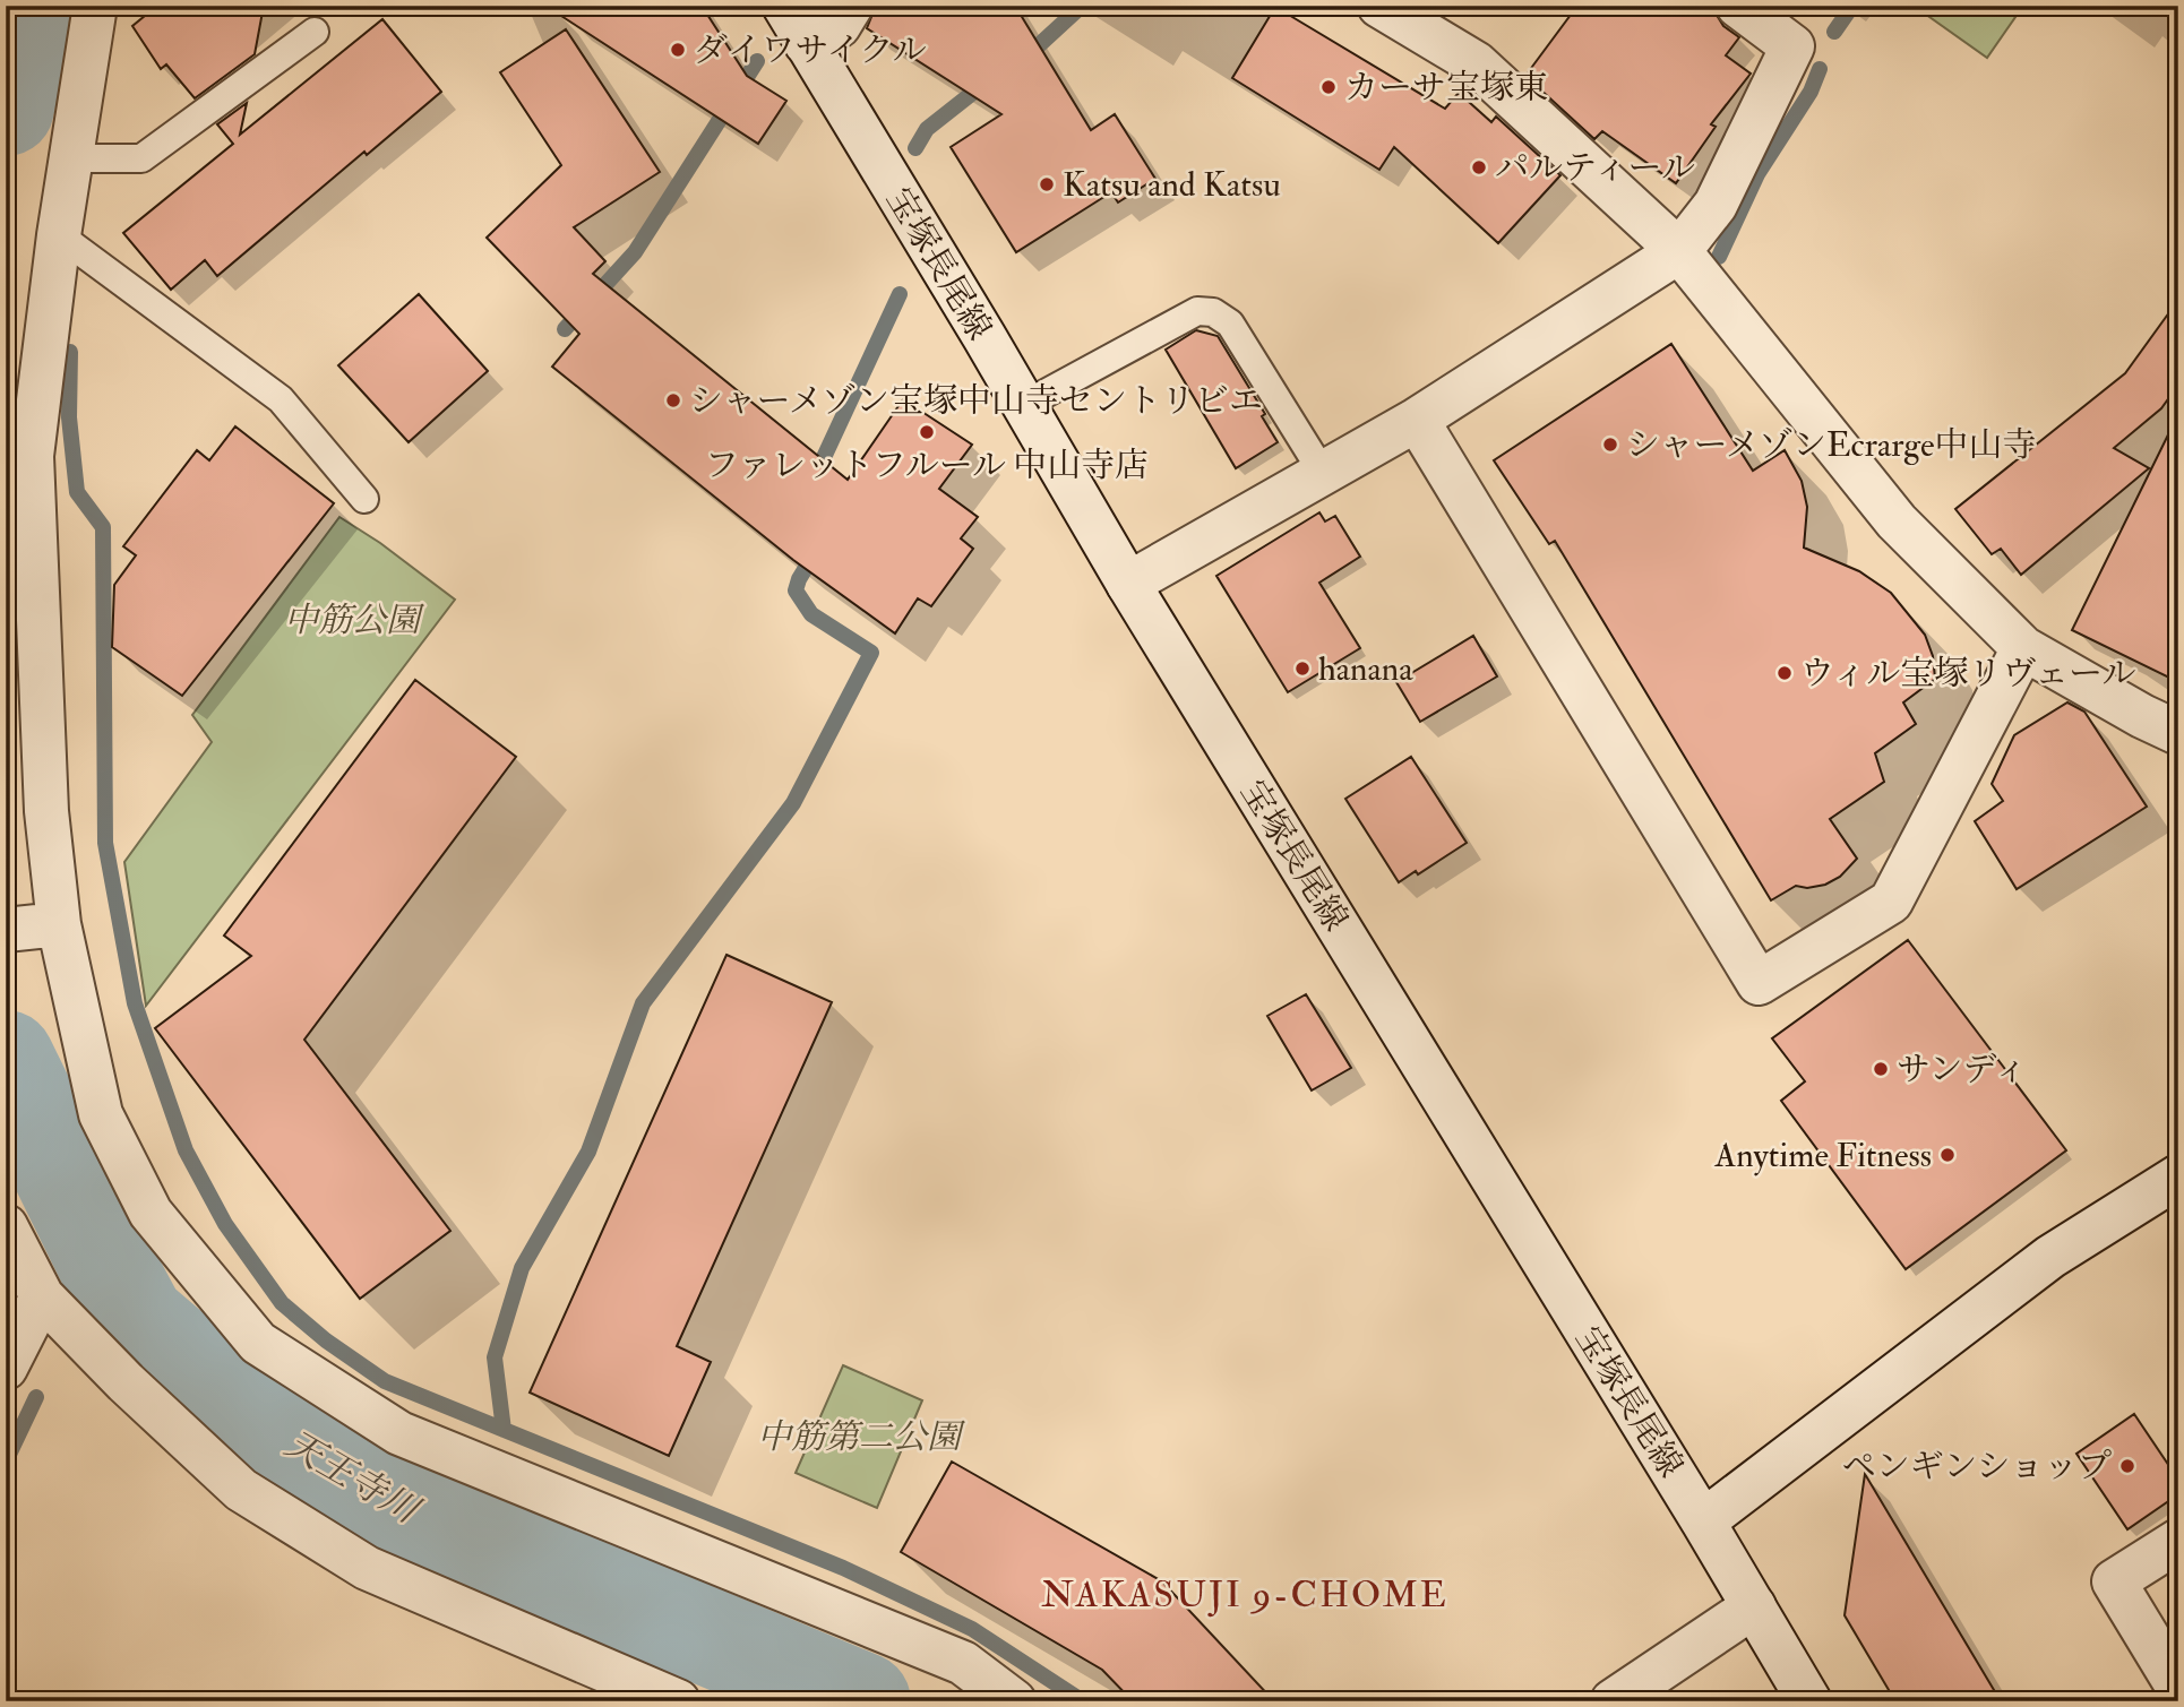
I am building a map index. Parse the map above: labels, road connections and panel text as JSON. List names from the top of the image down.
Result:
{
  "streets": {
    "street": ["宝塚長尾線"]
  },
  "districts": ["NAKASUJI 9-CHOME"],
  "water": ["天王寺川"],
  "parks": ["中筋公園", "中筋第二公園"],
  "places": [
    "ダイワサイクル",
    "カーサ宝塚東",
    "パルティール",
    "Katsu and Katsu",
    "シャーメゾン宝塚中山寺セントリビエ",
    "ファレットフルール 中山寺店",
    "シャーメゾンEcrarge中山寺",
    "hanana",
    "ウィル宝塚リヴェール",
    "サンディ",
    "Anytime Fitness",
    "ペンギンショップ"
  ]
}
